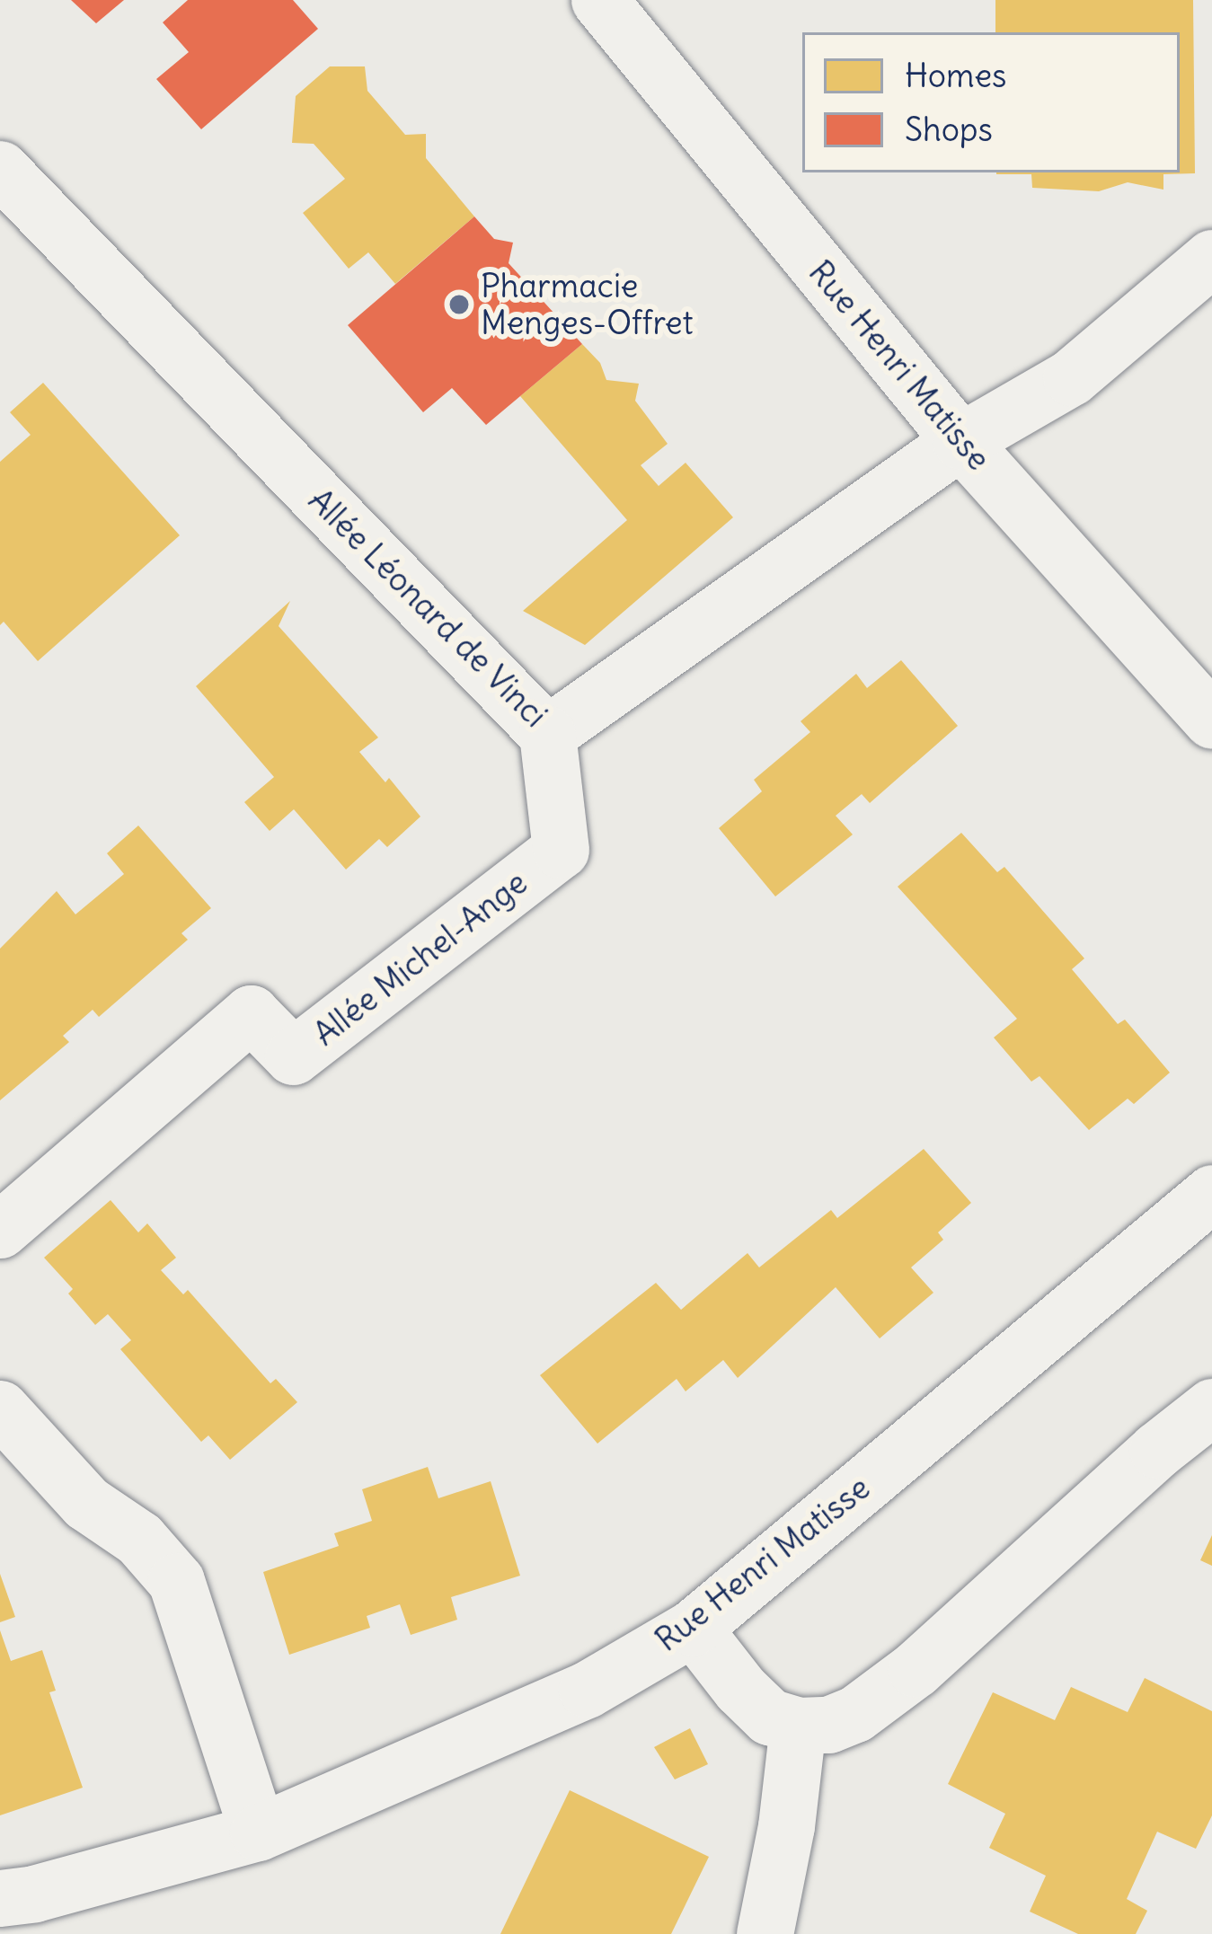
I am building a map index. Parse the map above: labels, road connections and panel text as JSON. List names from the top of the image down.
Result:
{
  "streets": {
    "street": ["Rue Henri Matisse", "Allée Léonard de Vinci", "Allée Michel-Ange"]
  },
  "crossings": [
    ["Rue Henri Matisse", "Allée Léonard de Vinci"],
    ["Allée Léonard de Vinci", "Allée Michel-Ange"]
  ],
  "places": ["Pharmacie Menges-Offret"],
  "legend": ["Homes", "Shops"]
}
